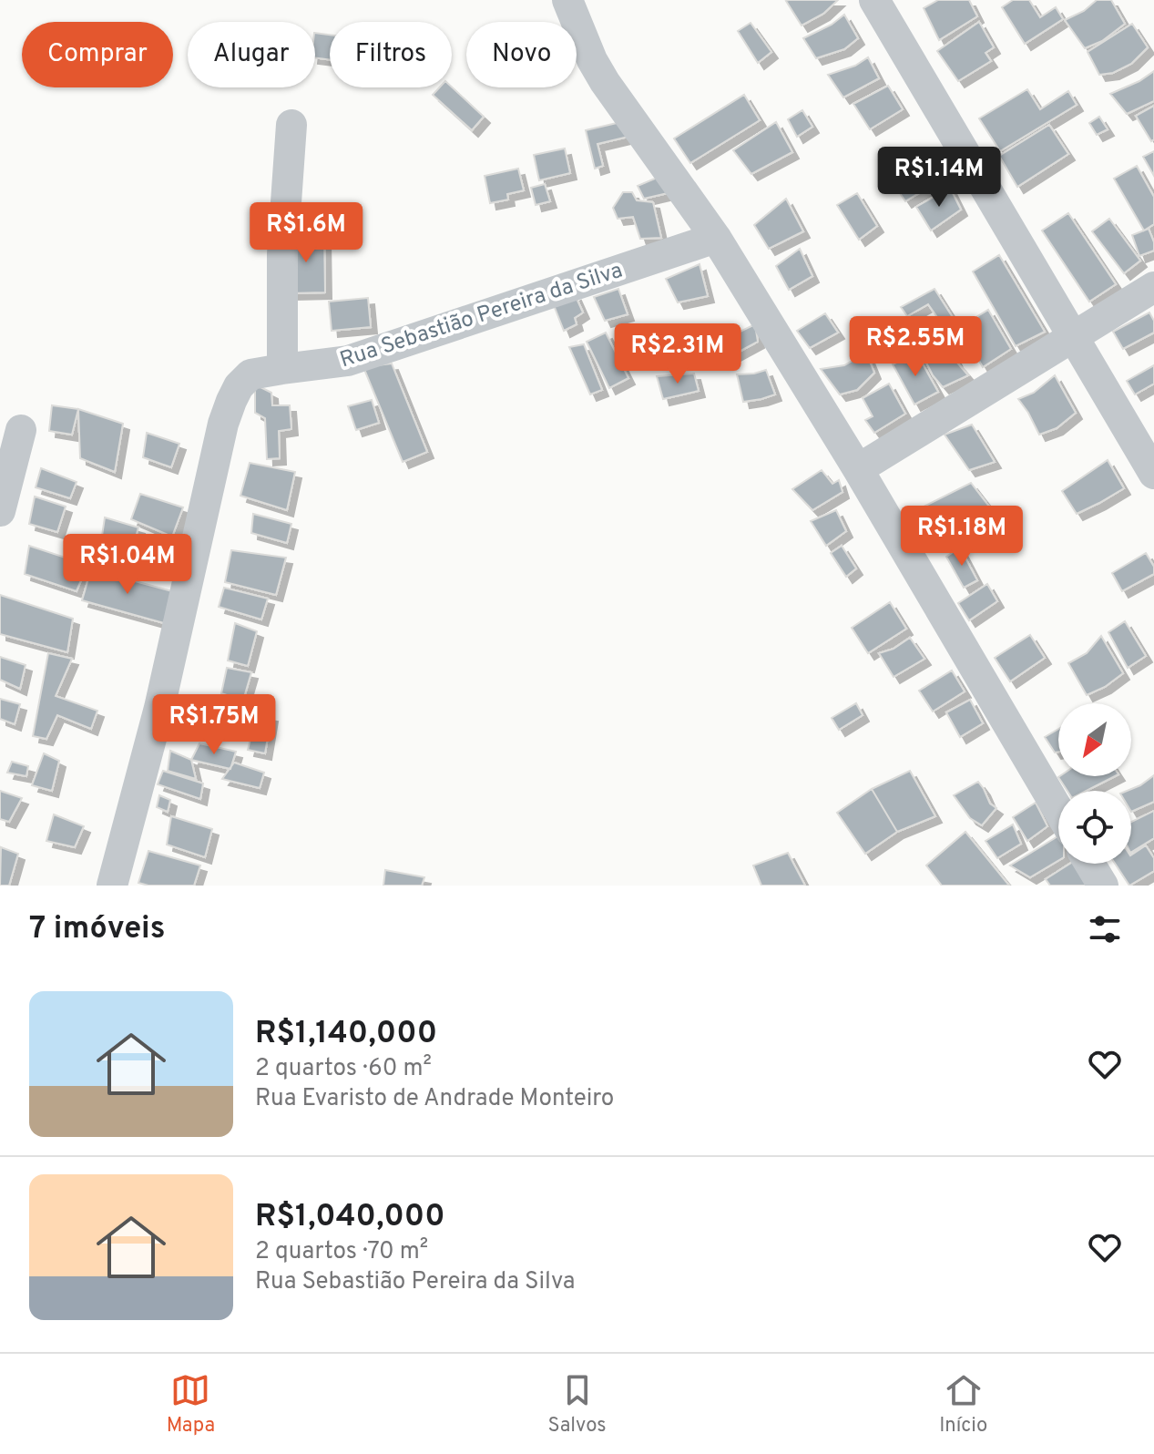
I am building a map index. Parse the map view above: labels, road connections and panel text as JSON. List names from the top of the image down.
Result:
{
  "streets": {
    "street": ["Rua Sebastião Pereira da Silva"]
  },
  "north": "bottom left",
  "page": {
    "chip": [
      "Comprar",
      "Alugar",
      "Filtros",
      "Novo"
    ],
    "price": [
      "R$1.14M",
      "R$1.6M",
      "R$2.55M",
      "R$2.31M",
      "R$1.18M",
      "R$1.04M",
      "R$1.75M"
    ],
    "heading": "7 imóveis",
    "list": [
      {
        "name": "R$1,140,000",
        "note": "2 quartos · 60 m² · Rua Evaristo de Andrade Monteiro"
      },
      {
        "name": "R$1,040,000",
        "note": "2 quartos · 70 m² · Rua Sebastião Pereira da Silva"
      }
    ],
    "tabs": ["Mapa", "Salvos", "Início"]
  }
}
